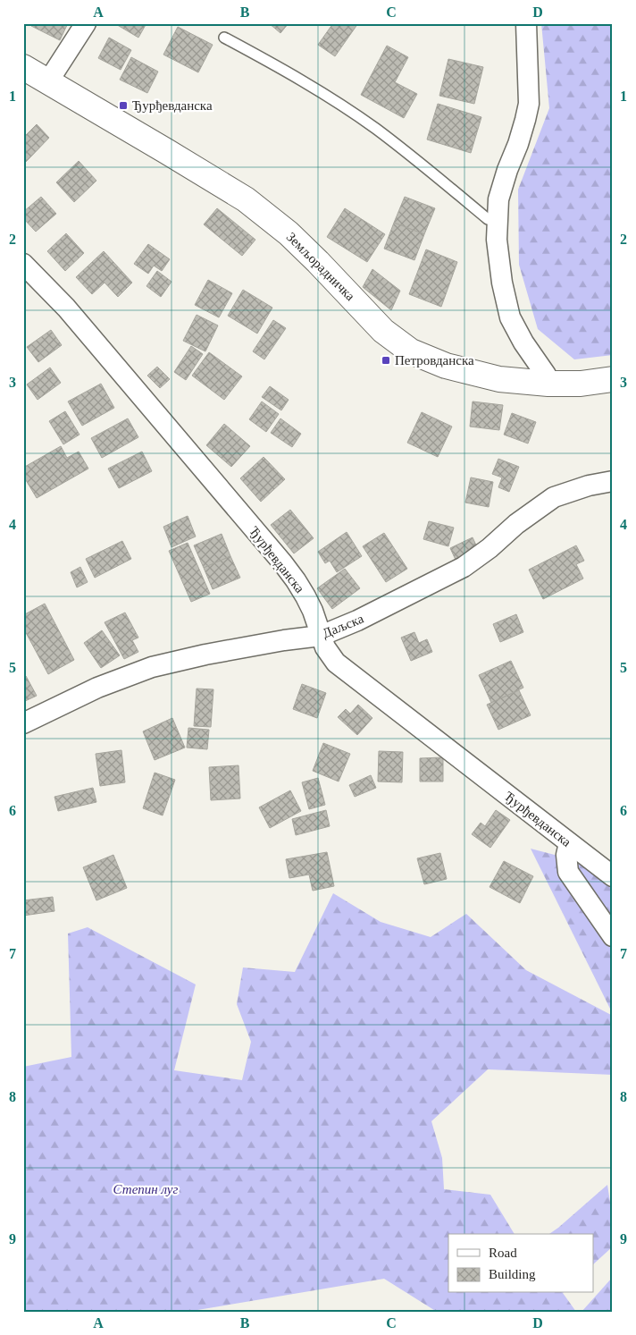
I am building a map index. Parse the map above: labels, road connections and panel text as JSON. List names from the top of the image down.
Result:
{
  "streets": {
    "street": ["Земљорадничка", "Ђурђевданска", "Даљска"]
  },
  "crossings": [
    ["Ђурђевданска", "Даљска"]
  ],
  "parks": ["Степин луг"],
  "places": {
    "transit": ["Ђурђевданска", "Петровданска"]
  },
  "legend": ["Road", "Building"],
  "grid": {
    "columns": [
      "A",
      "B",
      "C",
      "D"
    ],
    "rows": [
      "1",
      "2",
      "3",
      "4",
      "5",
      "6",
      "7",
      "8",
      "9"
    ]
  }
}
